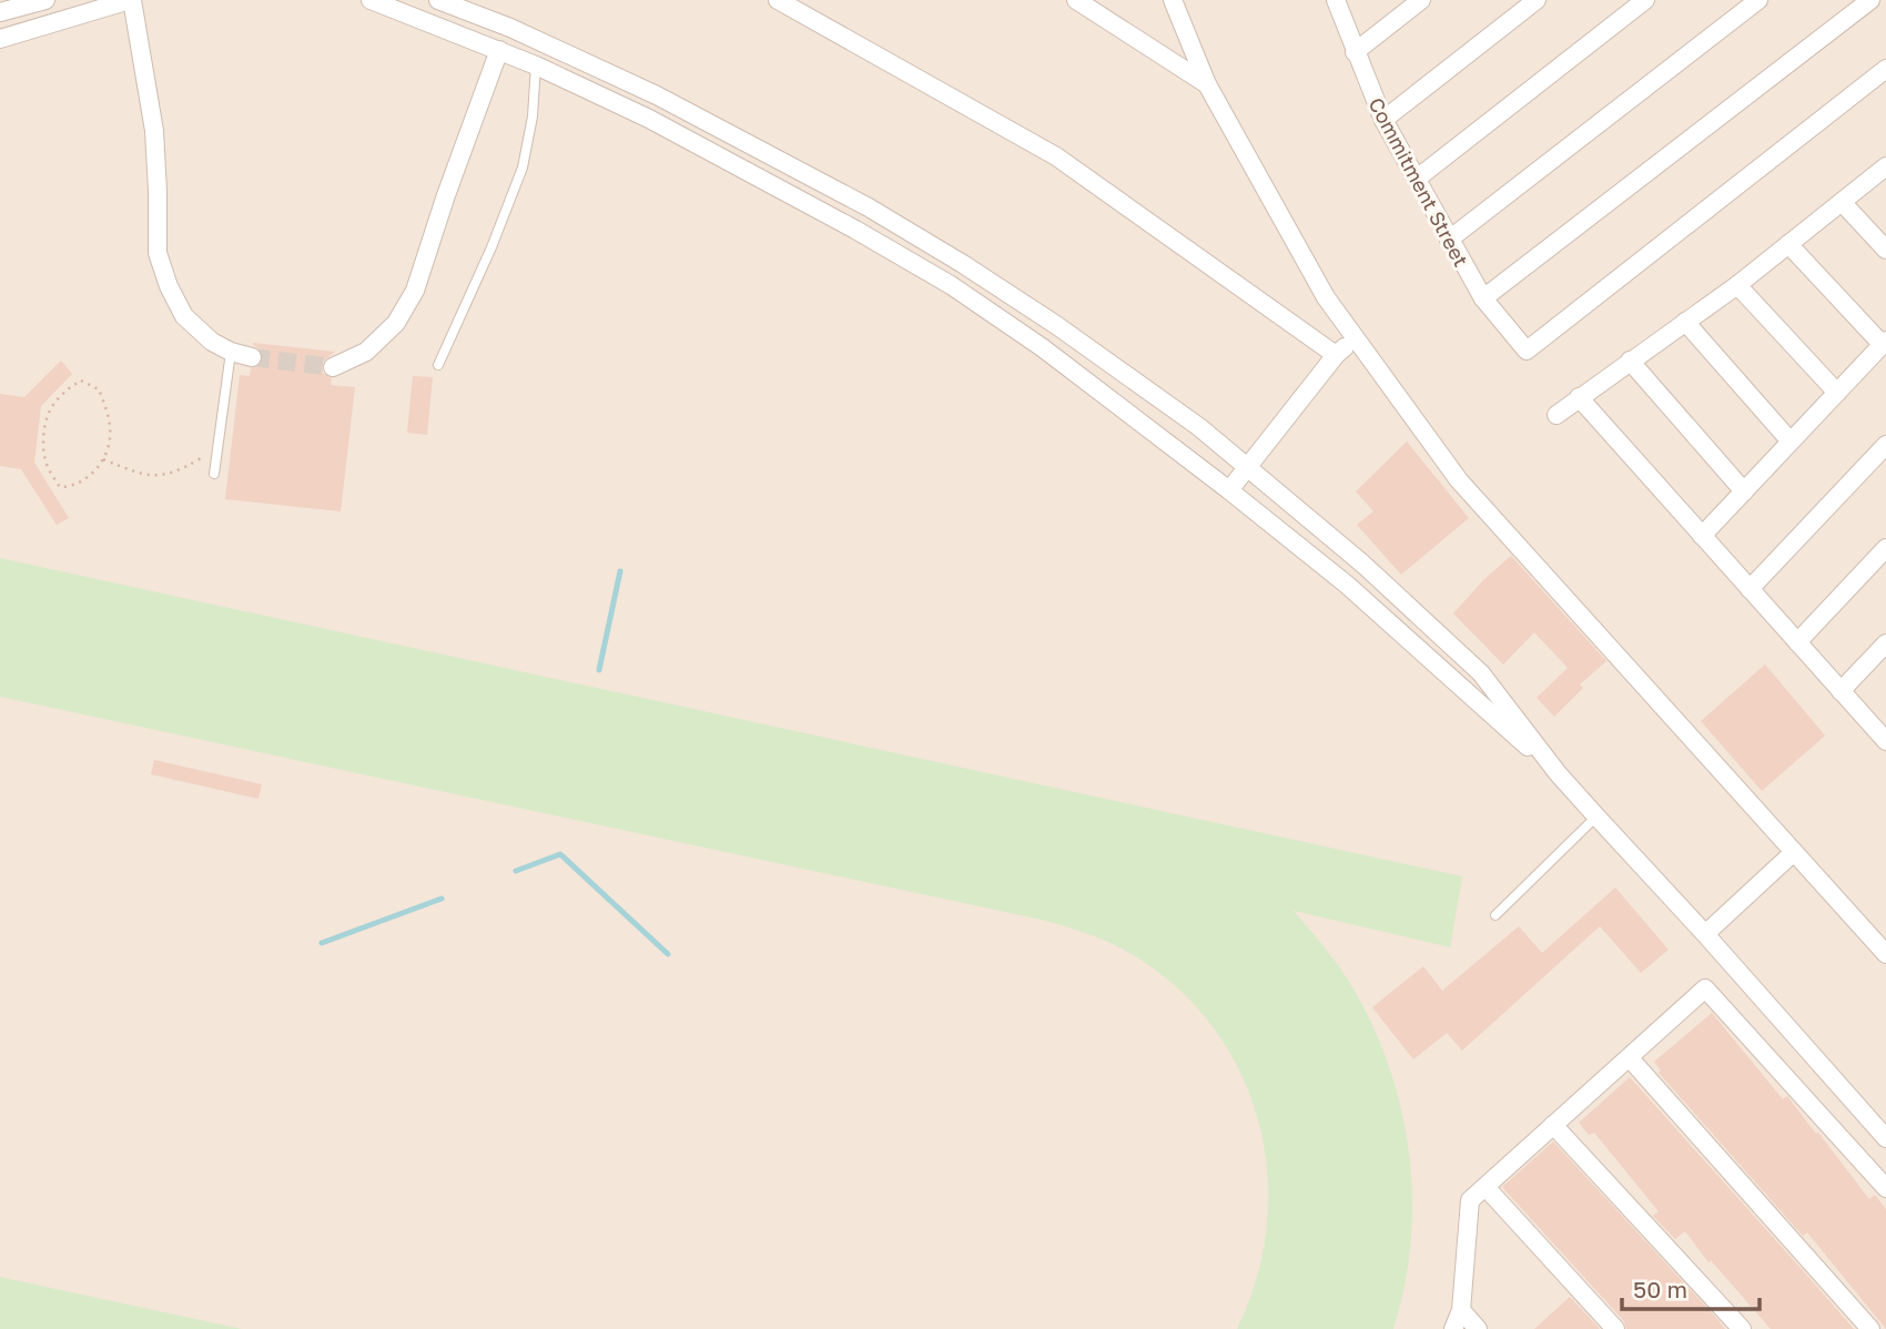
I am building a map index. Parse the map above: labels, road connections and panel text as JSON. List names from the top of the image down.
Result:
{
  "streets": {
    "street": ["Commitment Street"]
  },
  "scale_bar": "50 m"
}
